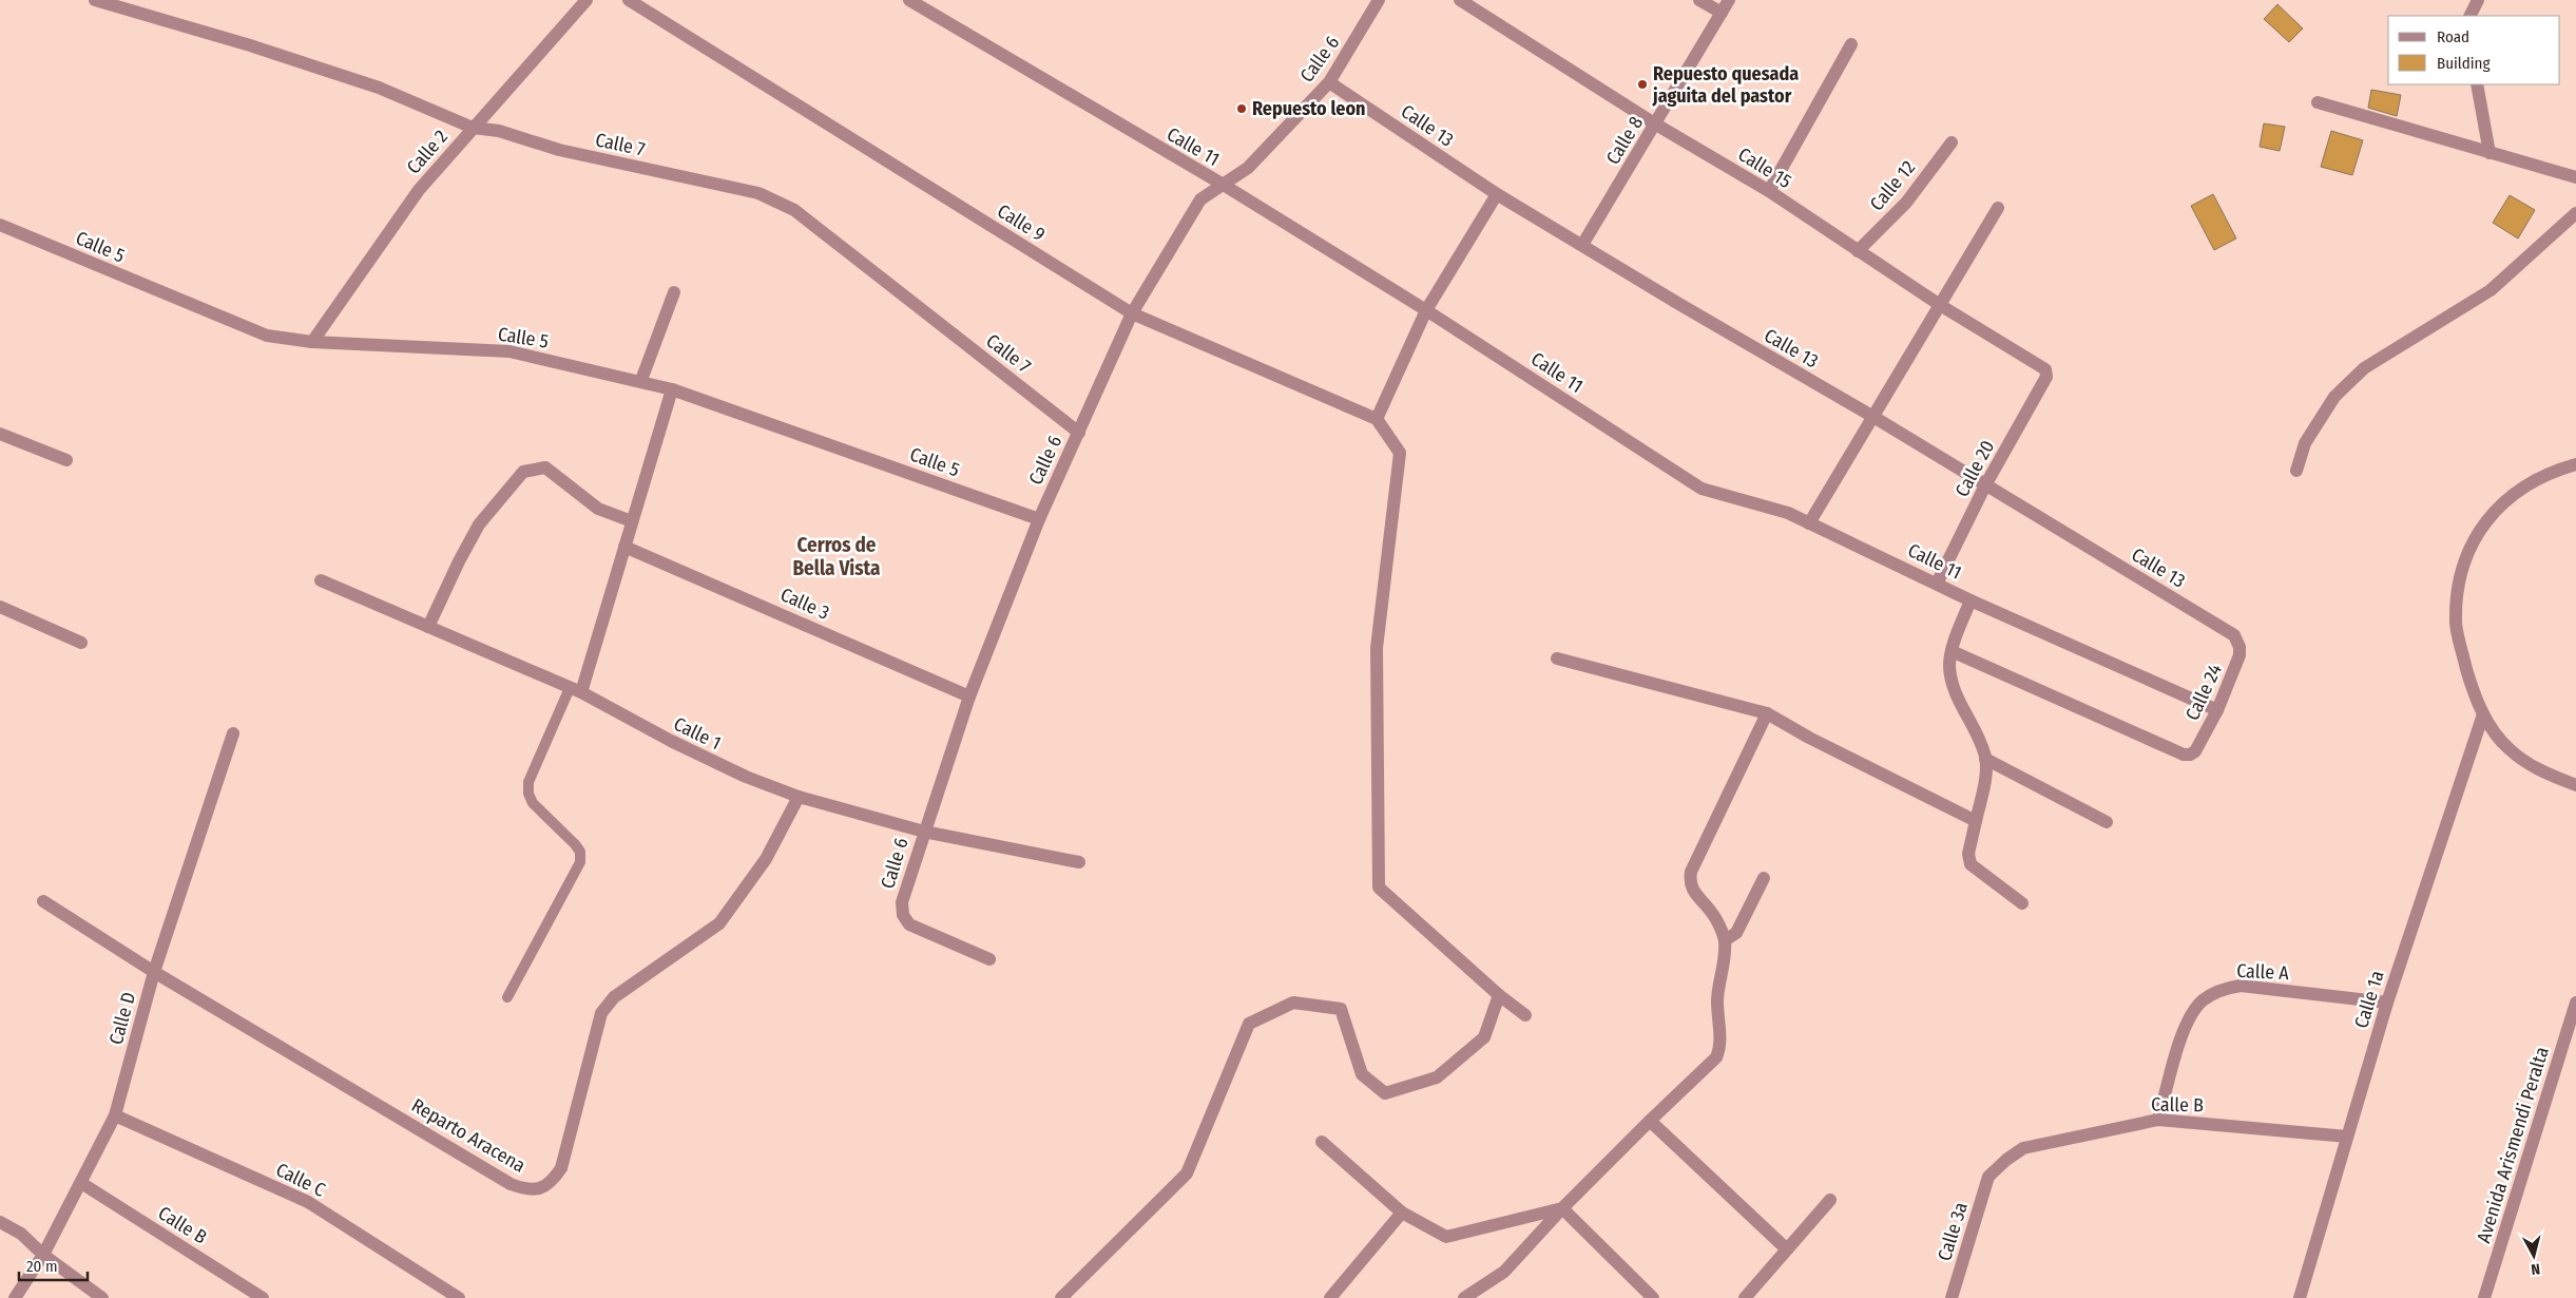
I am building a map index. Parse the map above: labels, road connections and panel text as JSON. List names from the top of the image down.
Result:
{
  "streets": {
    "street": [
      "Calle 6",
      "Calle 13",
      "Calle 8",
      "Calle 7",
      "Calle 11",
      "Calle 2",
      "Calle 15",
      "Calle 12",
      "Calle 9",
      "Calle 5",
      "Calle 20",
      "Calle 3",
      "Calle 24",
      "Calle 1",
      "Calle A",
      "Calle 1a",
      "Calle D",
      "Calle B",
      "Reparto Aracena",
      "Avenida Arismendi Peralta",
      "Calle C",
      "Calle 3a"
    ]
  },
  "crossings": [
    ["Calle 6", "Calle 13"],
    ["Calle 6", "Calle 7"],
    ["Calle 6", "Calle 11"],
    ["Calle 6", "Calle 9"],
    ["Calle 6", "Calle 5"],
    ["Calle 6", "Calle 3"],
    ["Calle 6", "Calle 1"],
    ["Calle 13", "Calle 8"],
    ["Calle 13", "Calle 20"],
    ["Calle 13", "Calle 24"],
    ["Calle 8", "Calle 15"],
    ["Calle 7", "Calle 2"],
    ["Calle 11", "Calle 20"],
    ["Calle 11", "Calle 24"],
    ["Calle 2", "Calle 5"],
    ["Calle 15", "Calle 12"],
    ["Calle 15", "Calle 20"],
    ["Calle 1", "Reparto Aracena"],
    ["Calle A", "Calle 1a"],
    ["Calle A", "Calle B"],
    ["Calle 1a", "Calle B"],
    ["Calle D", "Calle B"],
    ["Calle D", "Reparto Aracena"],
    ["Calle D", "Calle C"],
    ["Calle B", "Calle 3a"]
  ],
  "districts": ["Cerros de Bella Vista"],
  "places": ["Repuesto quesada jaguita del pastor", "Repuesto leon"],
  "legend": ["Road", "Building"],
  "scale_bar": "20 m",
  "north": "bottom"
}
